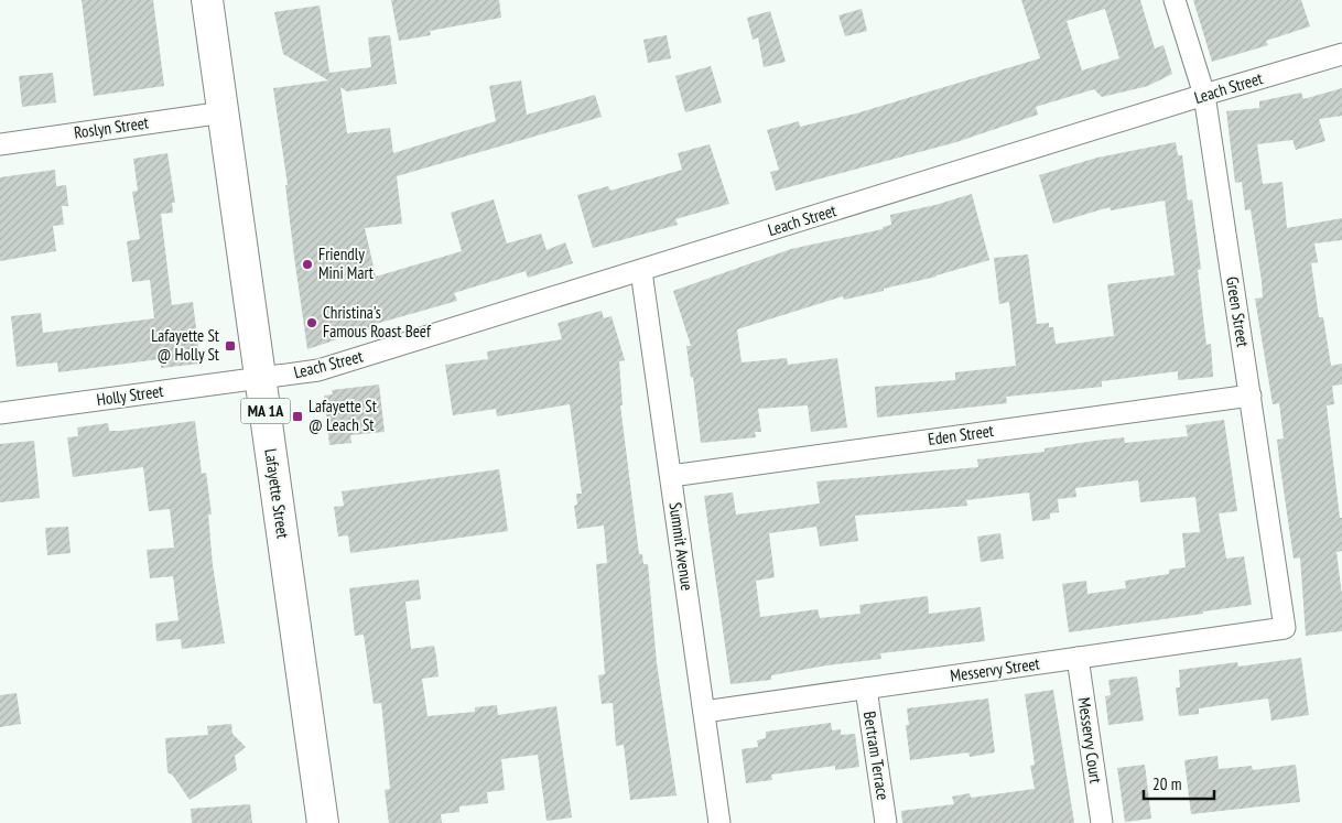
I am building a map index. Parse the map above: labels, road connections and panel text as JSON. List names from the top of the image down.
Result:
{
  "streets": {
    "highway": ["MA 1A", "Lafayette Street"],
    "street": [
      "Leach Street",
      "Roslyn Street",
      "Green Street",
      "Holly Street",
      "Eden Street",
      "Summit Avenue",
      "Messervy Street",
      "Messervy Court",
      "Bertram Terrace"
    ]
  },
  "crossings": [
    ["Leach Street", "Green Street"],
    ["Leach Street", "Holly Street"],
    ["Leach Street", "Lafayette Street"],
    ["Leach Street", "Summit Avenue"],
    ["Roslyn Street", "Lafayette Street"],
    ["Green Street", "Eden Street"],
    ["Green Street", "Messervy Street"],
    ["Holly Street", "Lafayette Street"],
    ["Eden Street", "Summit Avenue"],
    ["Summit Avenue", "Messervy Street"],
    ["Messervy Street", "Messervy Court"],
    ["Messervy Street", "Bertram Terrace"]
  ],
  "places": {
    "other": ["Friendly Mini Mart", "Christina's Famous Roast Beef"],
    "transit": ["Lafayette St @ Holly St", "Lafayette St @ Leach St"]
  },
  "scale_bar": "20 m"
}
